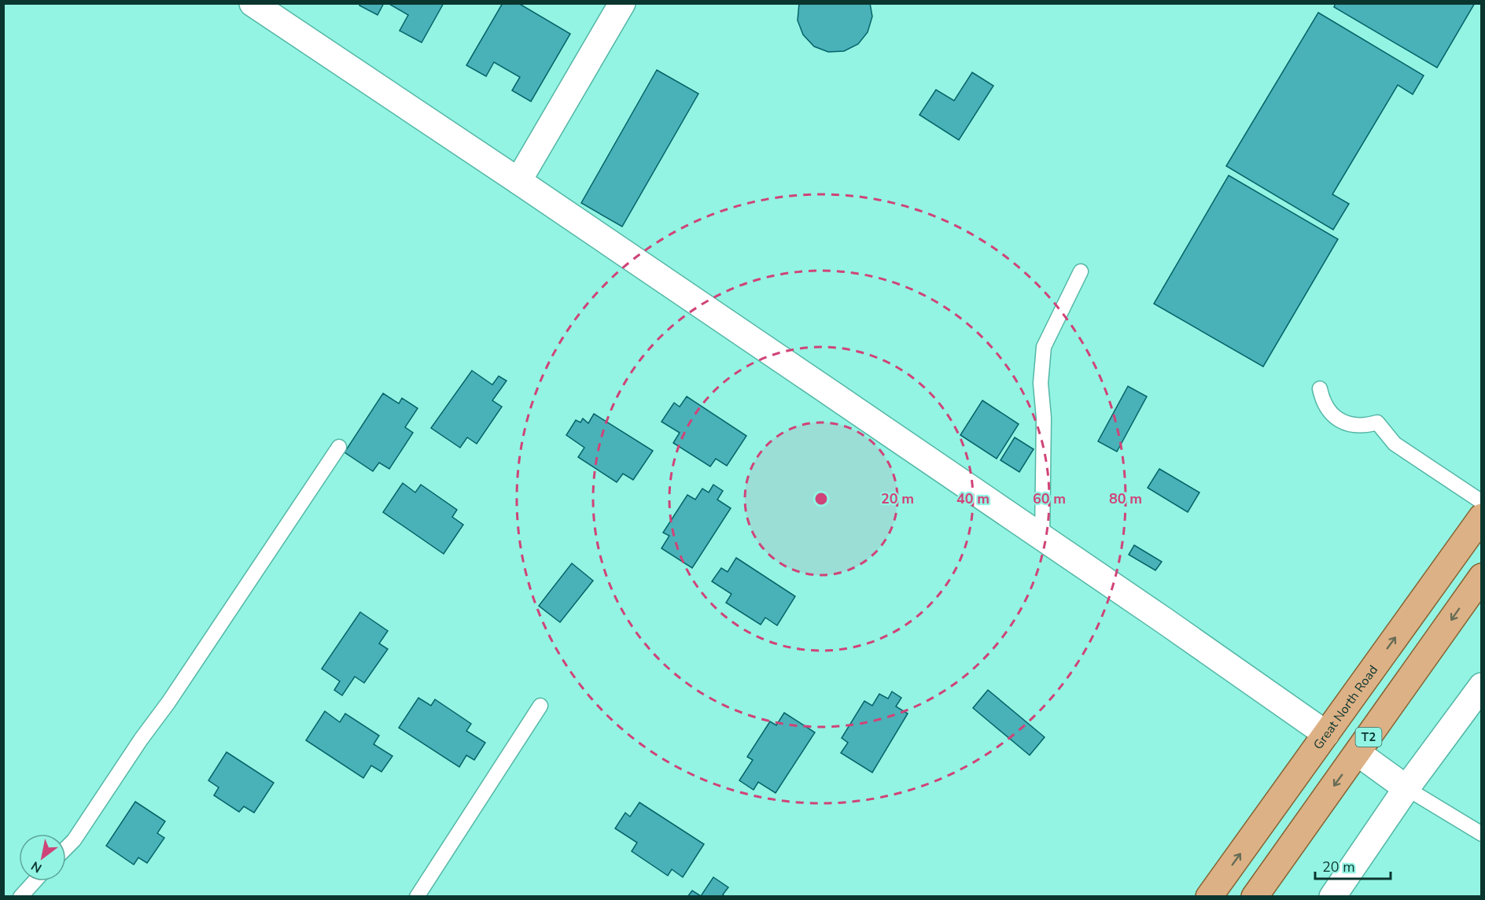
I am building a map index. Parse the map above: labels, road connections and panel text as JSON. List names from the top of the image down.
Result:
{
  "streets": {
    "main road": ["Great North Road", "T2"]
  },
  "scale_bar": "20 m",
  "north": "bottom left",
  "rings": [
    "20 m",
    "40 m",
    "60 m",
    "80 m"
  ]
}
